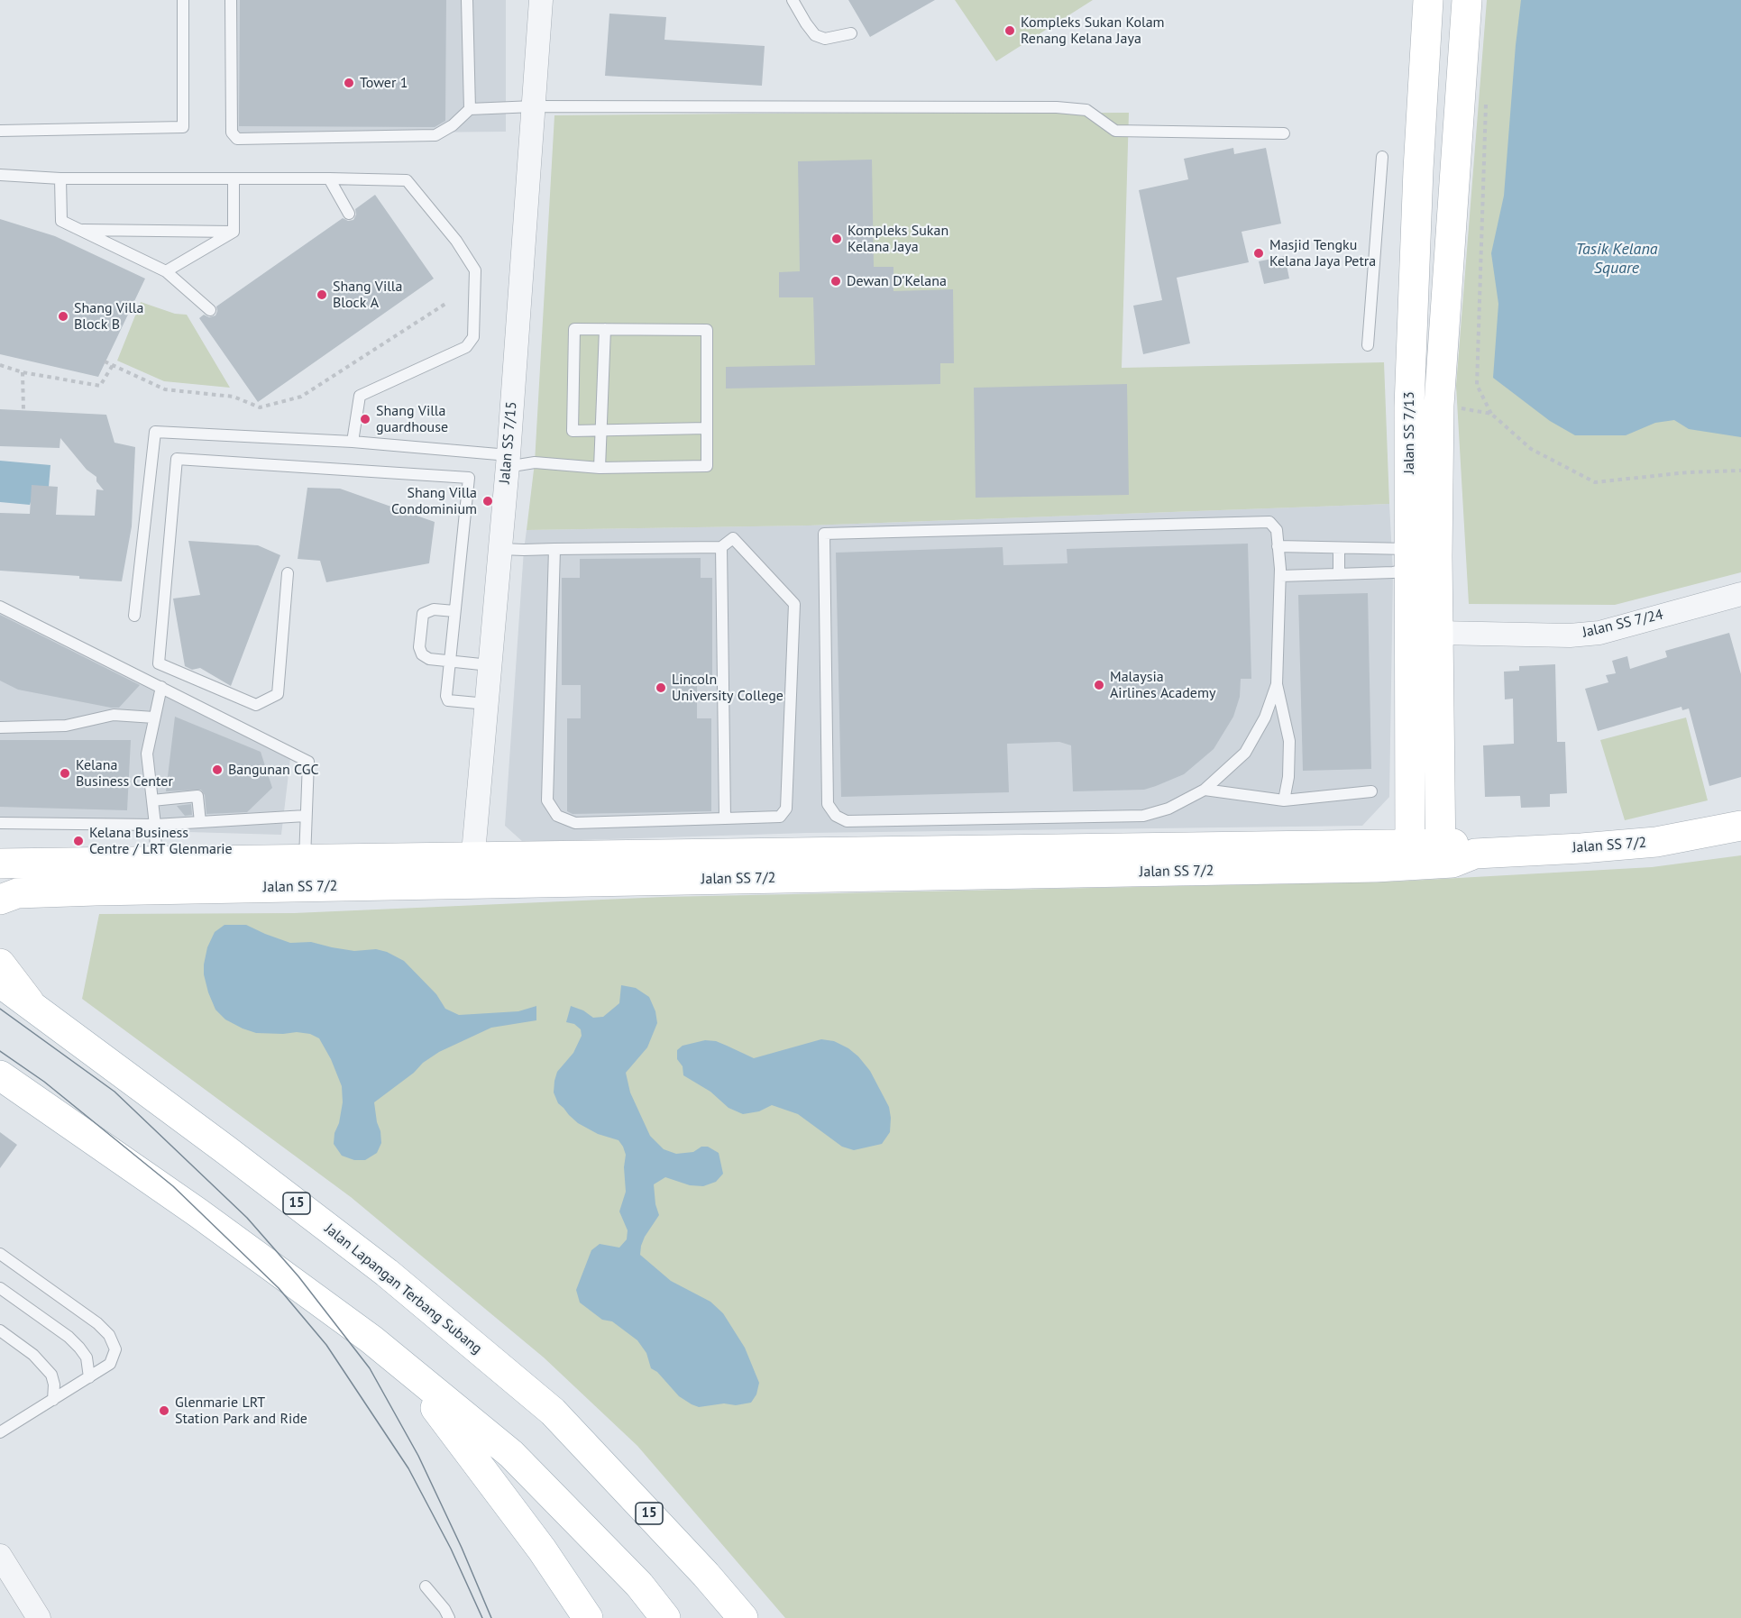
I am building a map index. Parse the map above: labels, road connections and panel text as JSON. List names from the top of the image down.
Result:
{
  "streets": {
    "street": [
      "Jalan SS 7/13",
      "Jalan SS 7/15",
      "Jalan SS 7/24",
      "Jalan SS 7/2",
      "15",
      "Jalan Lapangan Terbang Subang"
    ]
  },
  "crossings": [
    ["Jalan SS 7/13", "Jalan SS 7/24"],
    ["Jalan SS 7/13", "Jalan SS 7/2"],
    ["Jalan SS 7/15", "Jalan SS 7/2"]
  ],
  "water": ["Tasik Kelana Square"],
  "places": [
    "Kompleks Sukan Kolam Renang Kelana Jaya",
    "Tower 1",
    "Kompleks Sukan Kelana Jaya",
    "Masjid Tengku Kelana Jaya Petra",
    "Dewan D'Kelana",
    "Shang Villa Block A",
    "Shang Villa Block B",
    "Shang Villa guardhouse",
    "Shang Villa Condominium",
    "Malaysia Airlines Academy",
    "Lincoln University College",
    "Bangunan CGC",
    "Kelana Business Center",
    "Kelana Business Centre / LRT Glenmarie",
    "Glenmarie LRT Station Park and Ride"
  ]
}
